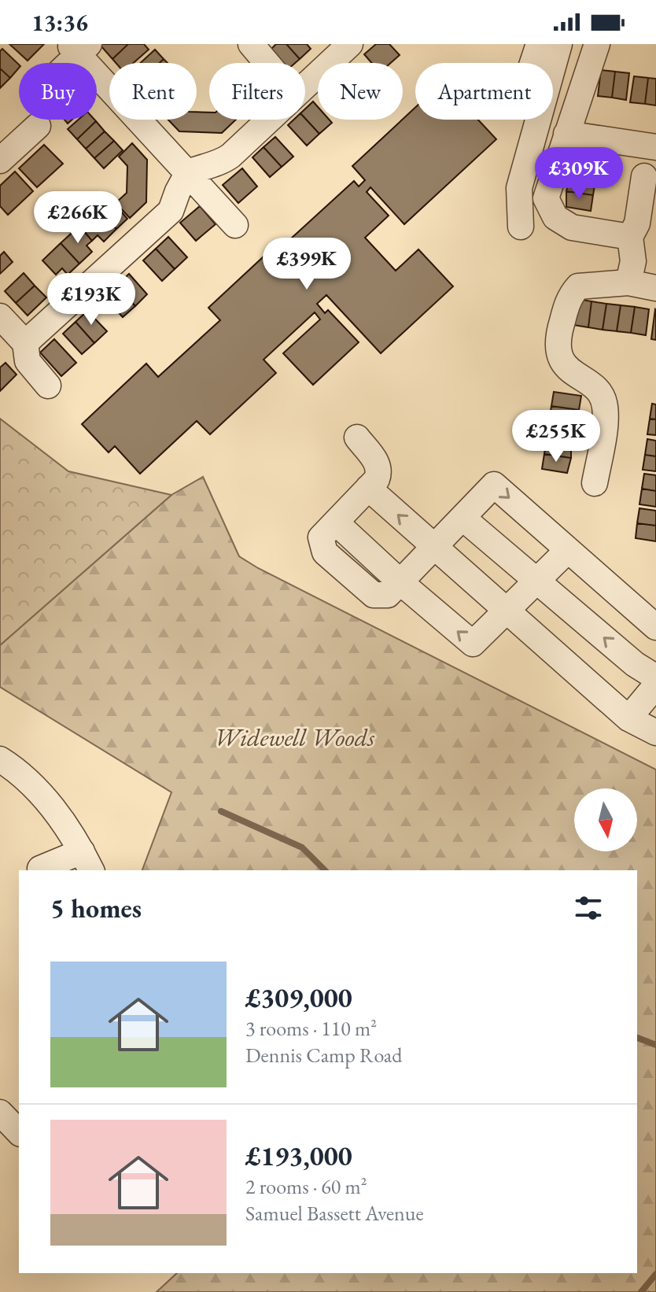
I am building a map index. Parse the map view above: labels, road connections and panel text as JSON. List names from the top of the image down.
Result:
{
  "parks": ["Widewell Woods"],
  "north": "bottom",
  "page": {
    "status": "13:36",
    "chip": [
      "Buy",
      "Rent",
      "Filters",
      "New",
      "Apartment"
    ],
    "price": [
      "£309K",
      "£266K",
      "£399K",
      "£193K",
      "£255K"
    ],
    "heading": "5 homes",
    "list": [
      {
        "name": "£309,000",
        "note": "3 rooms · 110 m² · Dennis Camp Road"
      },
      {
        "name": "£193,000",
        "note": "2 rooms · 60 m² · Samuel Bassett Avenue"
      }
    ]
  }
}
